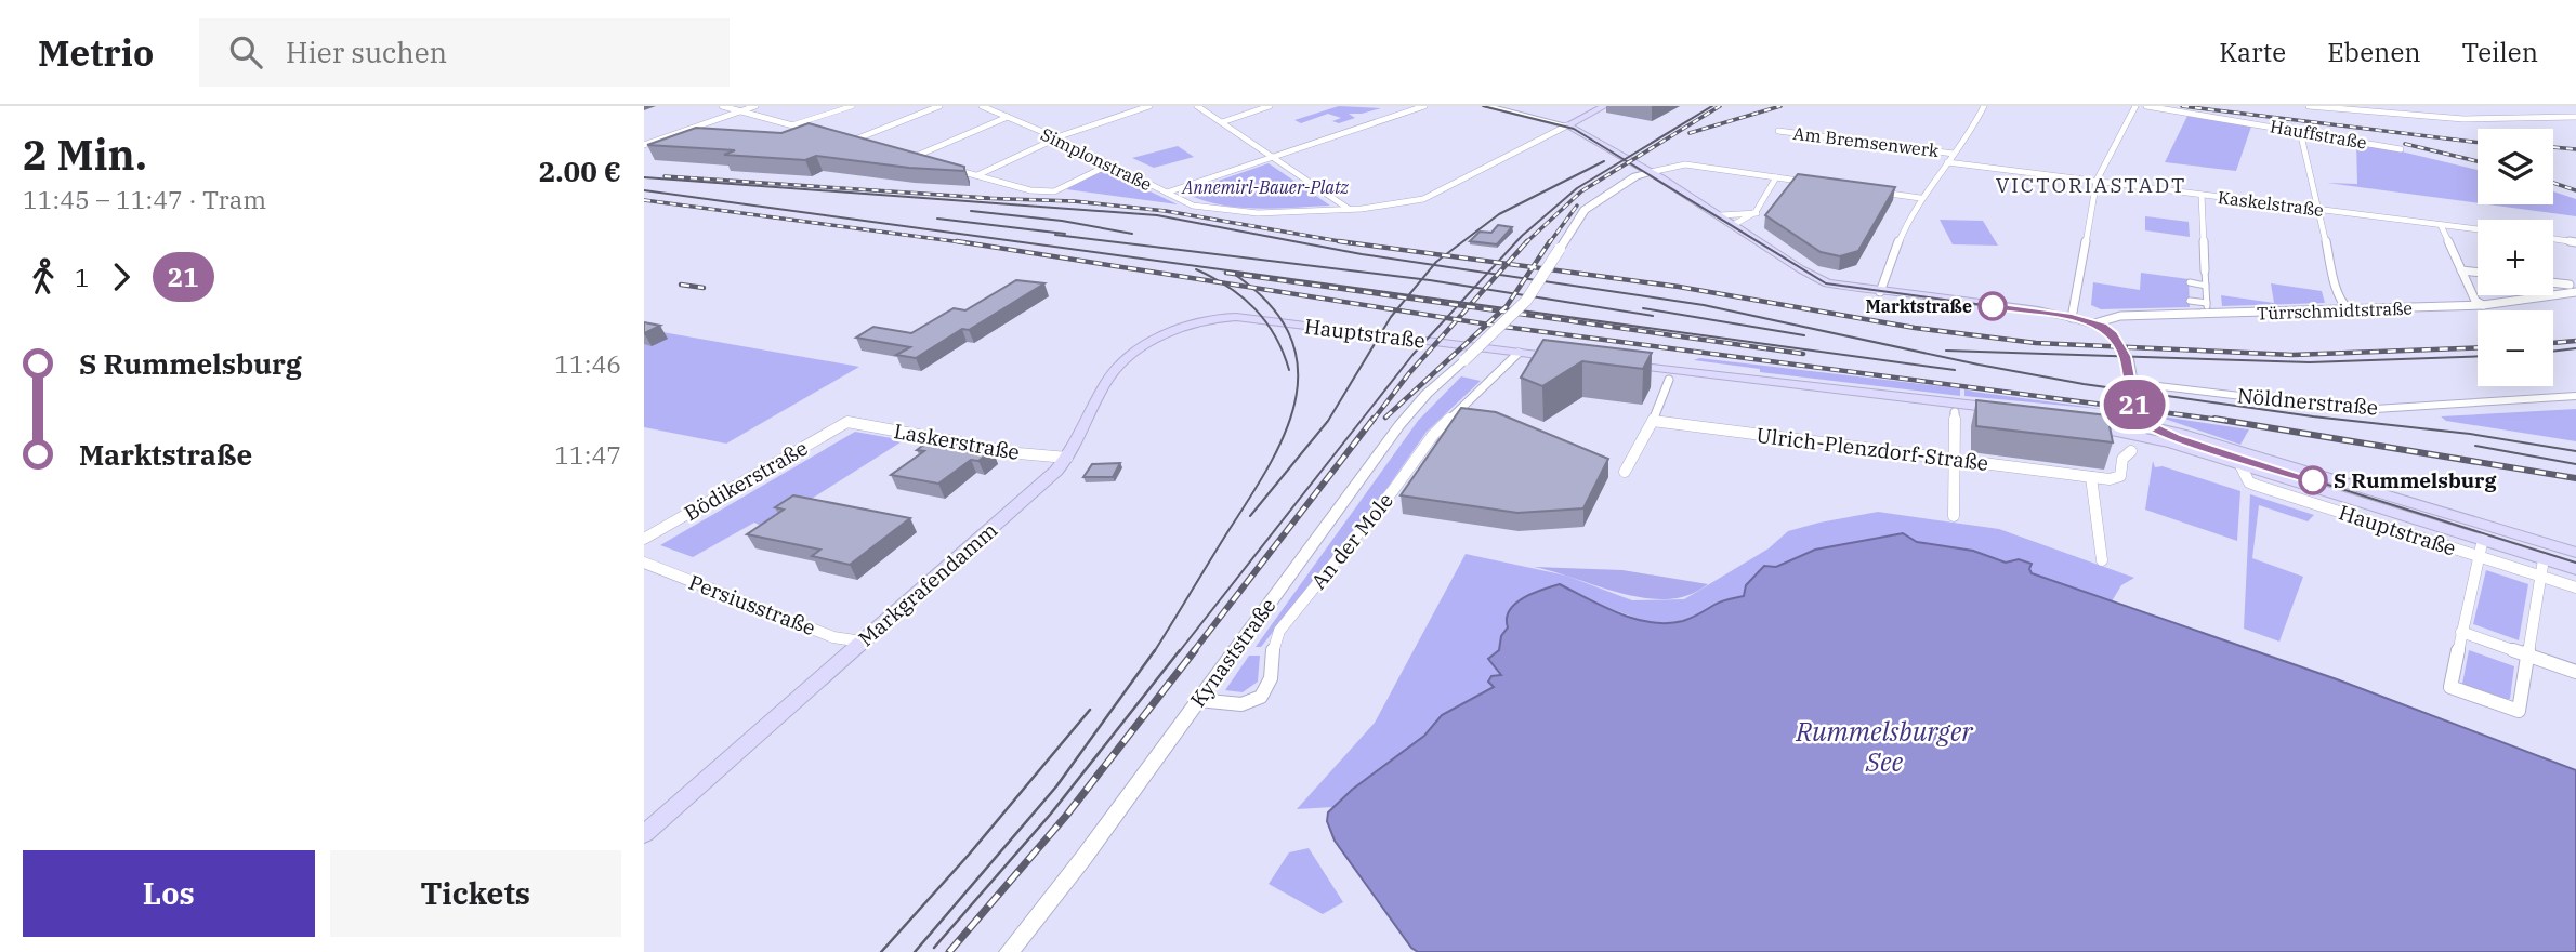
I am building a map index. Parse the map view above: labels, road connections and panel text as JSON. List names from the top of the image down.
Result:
{
  "streets": {
    "main road": ["Hauptstraße", "Markgrafendamm"],
    "street": [
      "Hauffstraße",
      "Am Bremsenwerk",
      "Simplonstraße",
      "Kaskelstraße",
      "Türrschmidtstraße",
      "Nöldnerstraße",
      "Laskerstraße",
      "Ulrich-Plenzdorf-Straße",
      "Bödikerstraße",
      "An der Mole",
      "Persiusstraße",
      "Kynaststraße"
    ]
  },
  "crossings": [
    ["Hauptstraße", "An der Mole"],
    ["Hauptstraße", "Markgrafendamm"],
    ["Laskerstraße", "Bödikerstraße"],
    ["Laskerstraße", "Markgrafendamm"],
    ["An der Mole", "Kynaststraße"],
    ["Markgrafendamm", "Persiusstraße"]
  ],
  "districts": ["VICTORIASTADT"],
  "water": ["Rummelsburger See"],
  "parks": ["Annemirl-Bauer-Platz"],
  "places": ["Marktstraße", "S Rummelsburg"],
  "lines": ["tram line 21"],
  "page": {
    "header": "Metrio",
    "search": "Hier suchen",
    "nav": ["Karte", "Ebenen", "Teilen"],
    "heading": ["2 Min.", "11:45 – 11:47 · Tram", "2.00 €"],
    "on_map": "21",
    "map_buttons": ["+", "−"],
    "legs": ["1", "21"],
    "list": [
      {
        "name": "S Rummelsburg",
        "value": "11:46"
      },
      {
        "name": "Marktstraße",
        "value": "11:47"
      }
    ],
    "buttons": ["Los", "Tickets"]
  }
}
